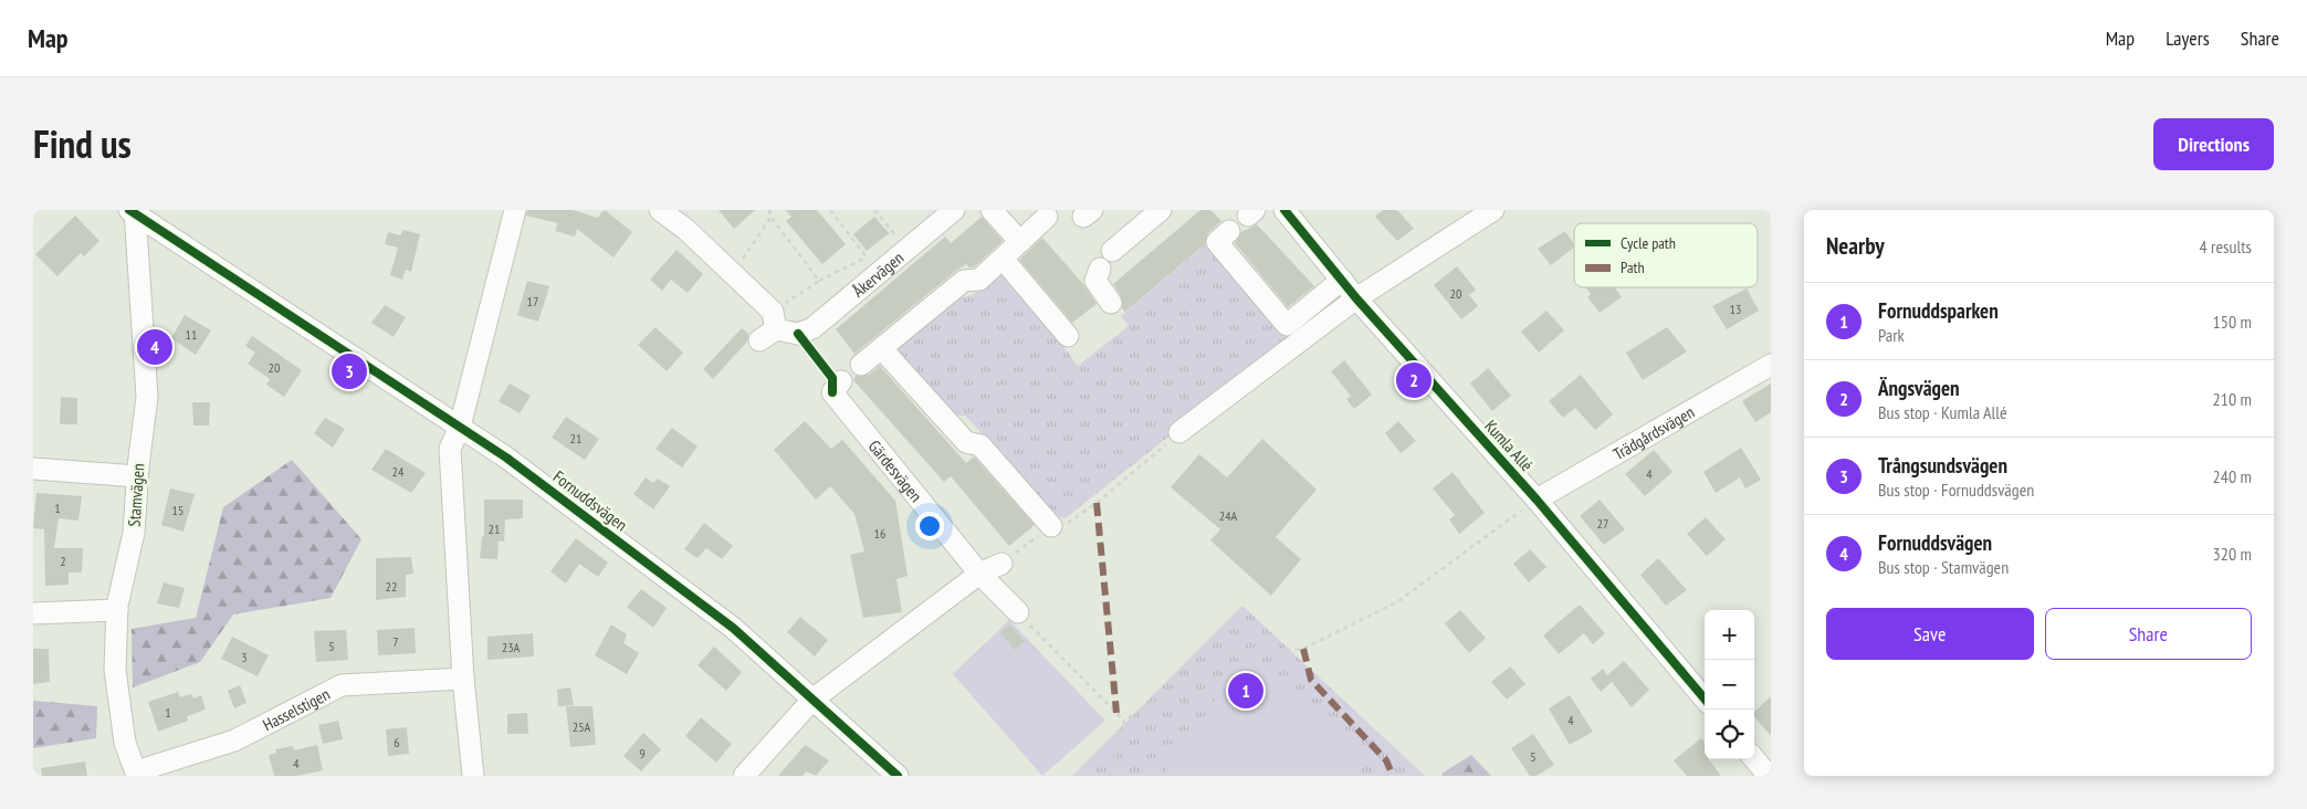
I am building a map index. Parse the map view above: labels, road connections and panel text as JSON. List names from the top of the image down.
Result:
{
  "streets": {
    "street": [
      "Åkervägen",
      "Trädgårdsvägen",
      "Kumla Allé",
      "Gärdesvägen",
      "Stamvägen",
      "Fornuddsvägen",
      "Hasselstigen"
    ]
  },
  "crossings": [
    ["Trädgårdsvägen", "Kumla Allé"],
    ["Stamvägen", "Fornuddsvägen"],
    ["Stamvägen", "Hasselstigen"]
  ],
  "house_numbers": [
    "20",
    "17",
    "13",
    "11",
    "20",
    "21",
    "24",
    "4",
    "1",
    "15",
    "24A",
    "27",
    "21",
    "16",
    "2",
    "22",
    "7",
    "5",
    "23A",
    "3",
    "1",
    "4",
    "25A",
    "6",
    "9",
    "5",
    "4"
  ],
  "legend": ["Cycle path", "Path"],
  "page": {
    "header": "Map",
    "nav": ["Map", "Layers", "Share"],
    "title": "Find us",
    "buttons": [
      "Directions",
      ["Save", "Share"]
    ],
    "heading": ["Nearby", "4 results"],
    "list": [
      {
        "mark": "1",
        "name": "Fornuddsparken",
        "note": "Park",
        "value": "150 m"
      },
      {
        "mark": "2",
        "name": "Ängsvägen",
        "note": "Bus stop · Kumla Allé",
        "value": "210 m"
      },
      {
        "mark": "3",
        "name": "Trångsundsvägen",
        "note": "Bus stop · Fornuddsvägen",
        "value": "240 m"
      },
      {
        "mark": "4",
        "name": "Fornuddsvägen",
        "note": "Bus stop · Stamvägen",
        "value": "320 m"
      }
    ],
    "pins": [
      "4",
      "3",
      "2",
      "1"
    ],
    "map_buttons": ["+", "−"]
  }
}
